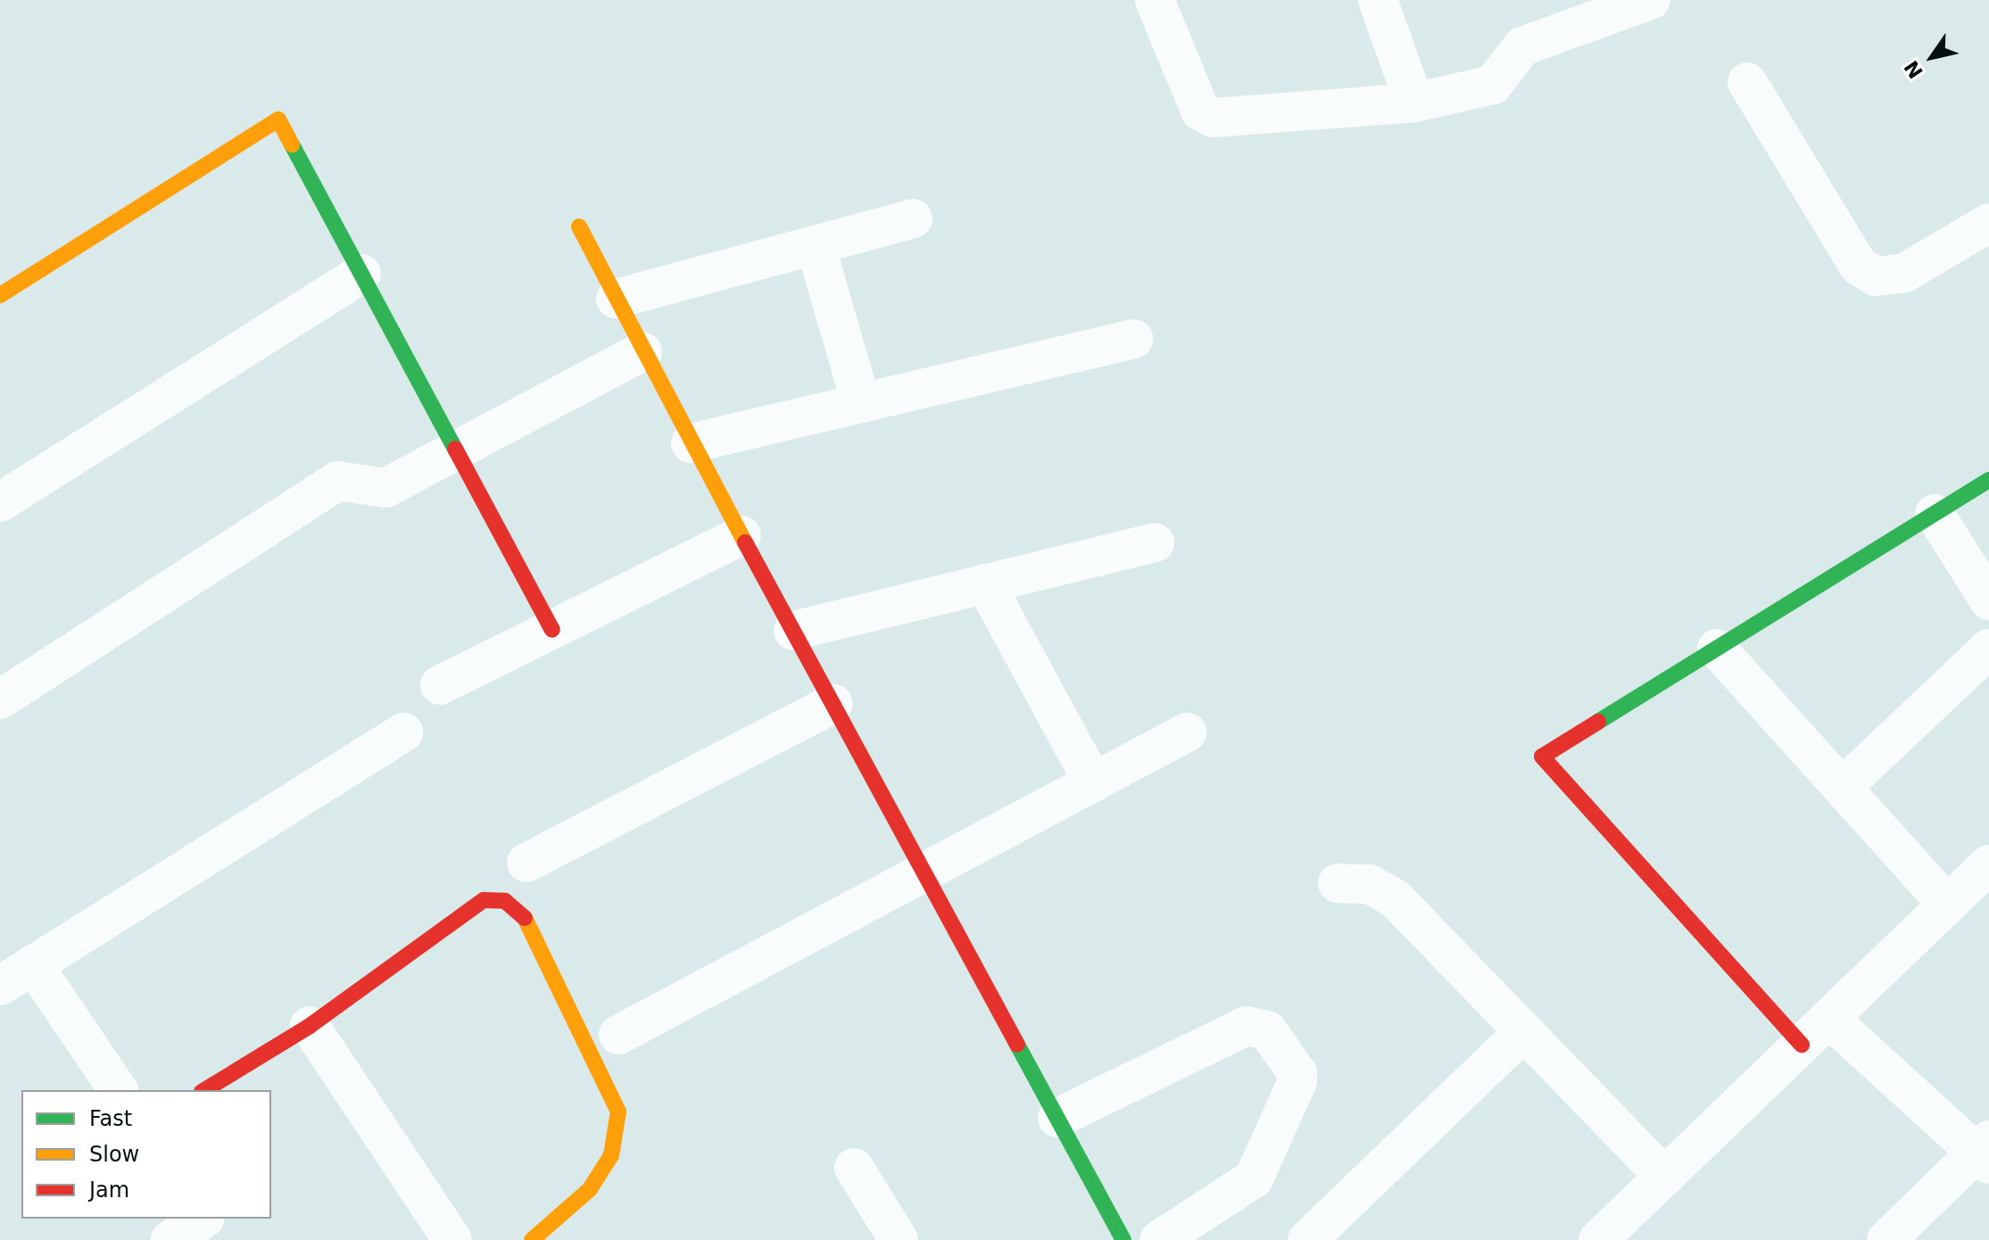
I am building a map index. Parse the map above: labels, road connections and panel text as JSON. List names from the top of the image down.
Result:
{
  "legend": ["Fast", "Slow", "Jam"],
  "north": "bottom left"
}
